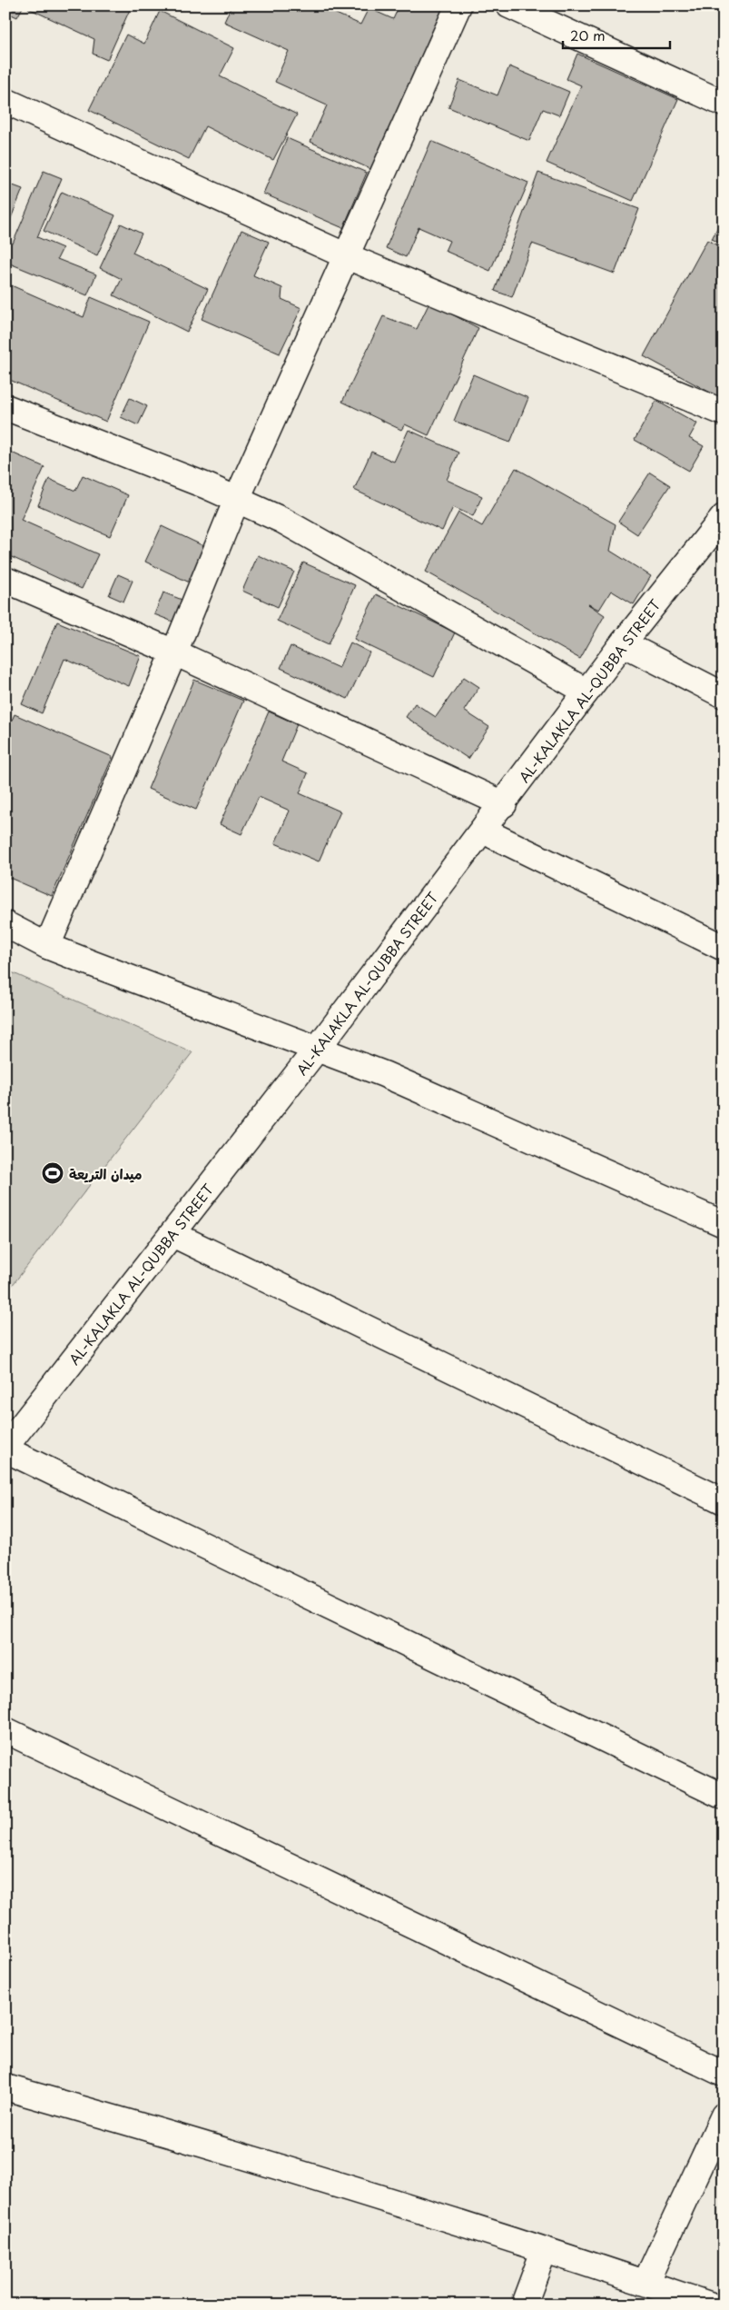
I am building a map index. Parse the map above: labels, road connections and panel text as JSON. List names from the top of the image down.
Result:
{
  "streets": {
    "street": ["AL-KALAKLA AL-QUBBA STREET"]
  },
  "places": {
    "sports": ["ميدان التريعة"]
  },
  "scale_bar": "20 m"
}
